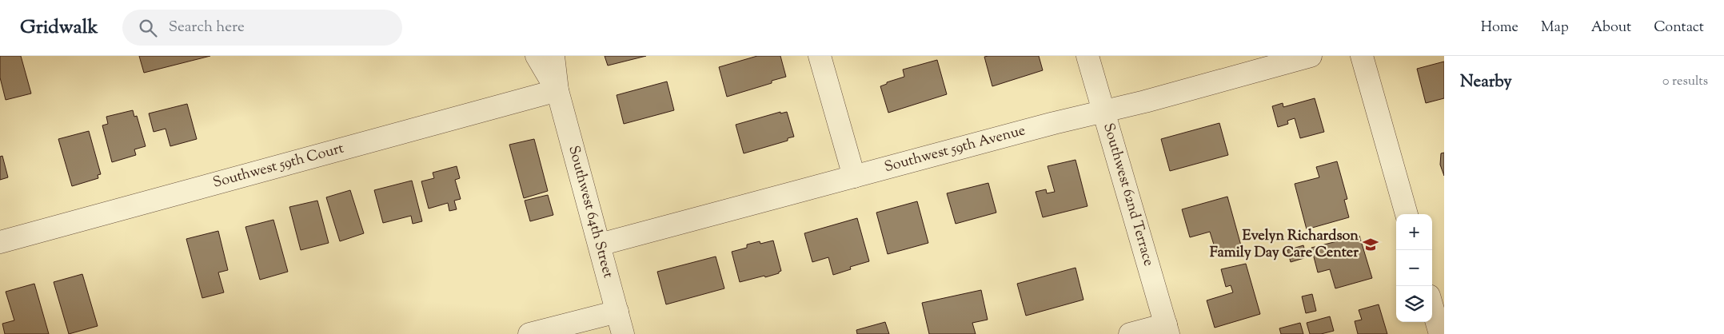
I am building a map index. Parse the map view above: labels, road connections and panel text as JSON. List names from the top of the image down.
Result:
{
  "streets": {
    "street": [
      "Southwest 59th Avenue",
      "Southwest 59th Court",
      "Southwest 62nd Terrace",
      "Southwest 64th Street"
    ]
  },
  "crossings": [
    ["Southwest 59th Avenue", "Southwest 62nd Terrace"],
    ["Southwest 59th Avenue", "Southwest 64th Street"],
    ["Southwest 59th Court", "Southwest 64th Street"]
  ],
  "places": {
    "school or university": ["Evelyn Richardson Family Day Care Center"]
  },
  "page": {
    "header": "Gridwalk",
    "search": "Search here",
    "nav": [
      "Home",
      "Map",
      "About",
      "Contact"
    ],
    "heading": ["Nearby", "0 results"],
    "map_buttons": ["+", "−"]
  }
}
